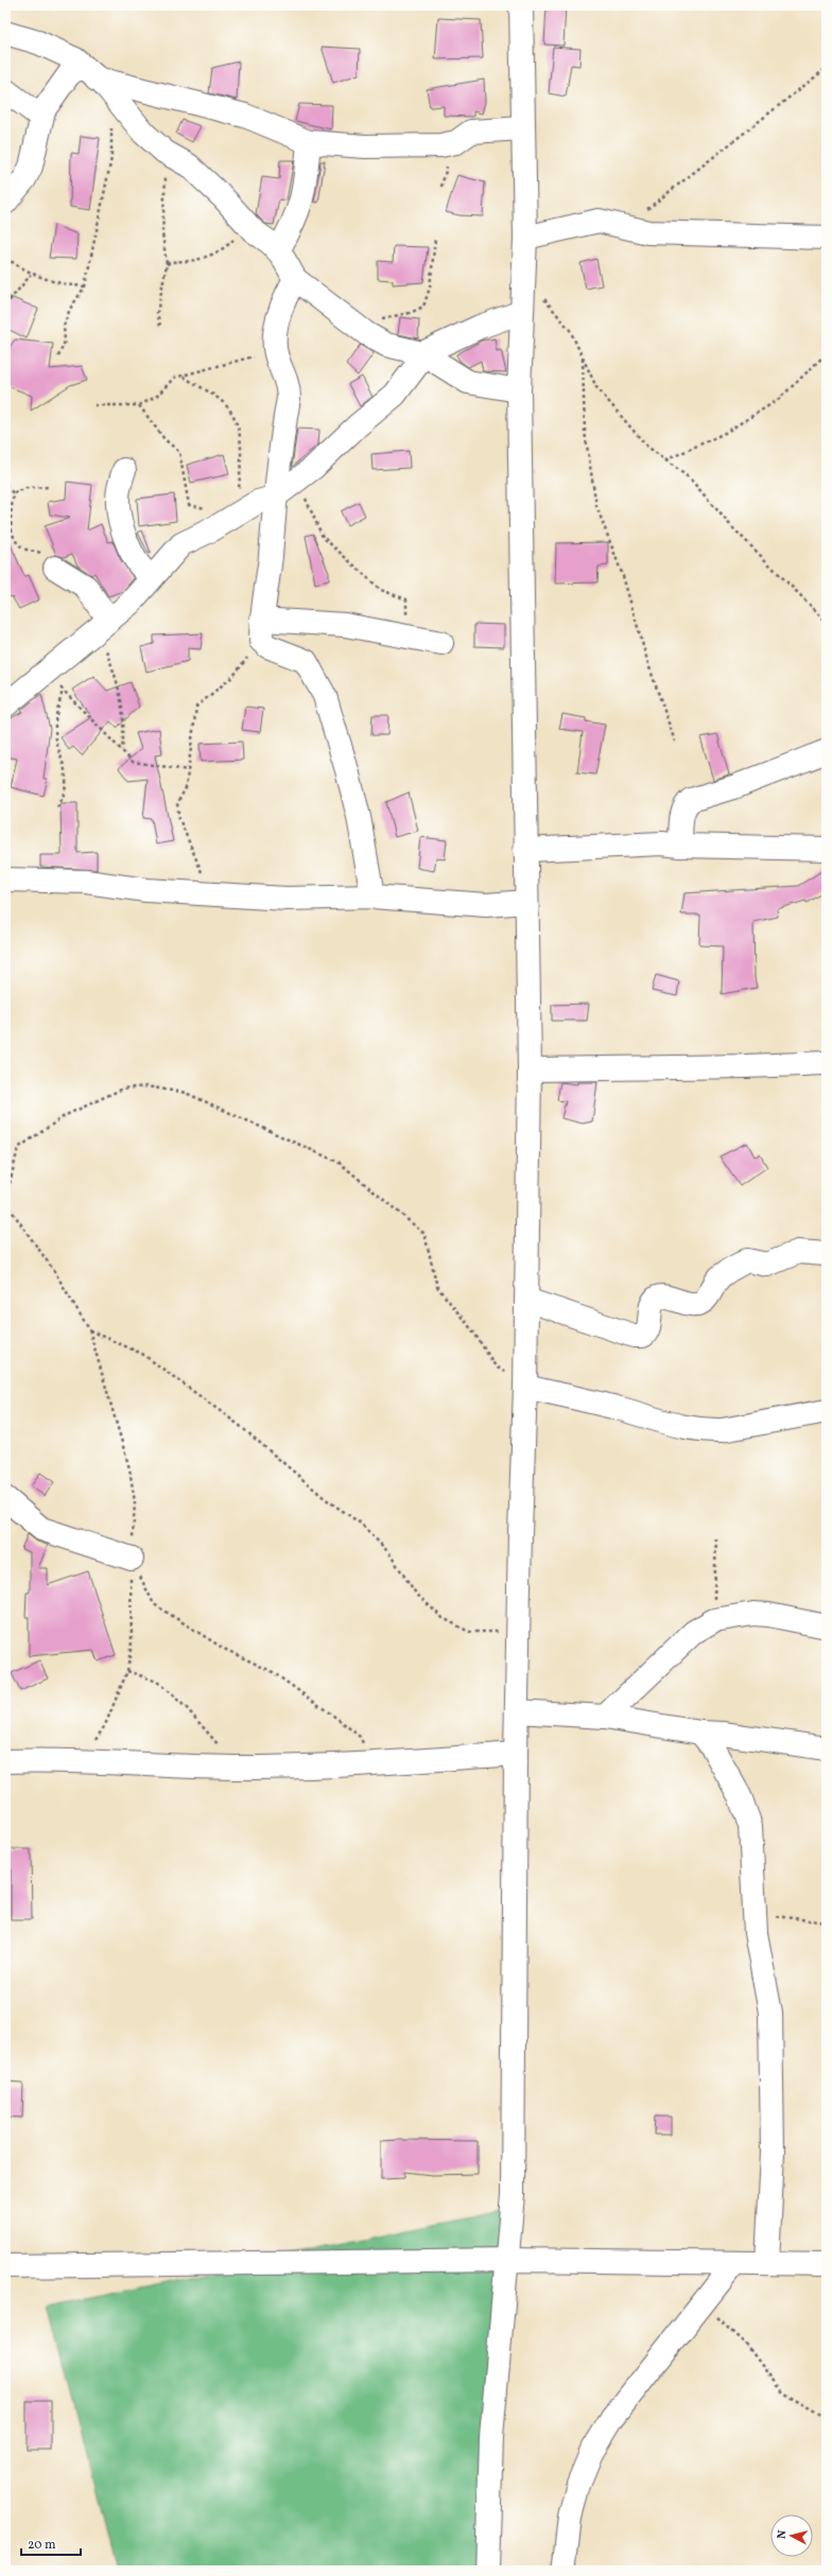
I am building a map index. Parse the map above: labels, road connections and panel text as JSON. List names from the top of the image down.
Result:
{
  "scale_bar": "20 m",
  "north": "left"
}
